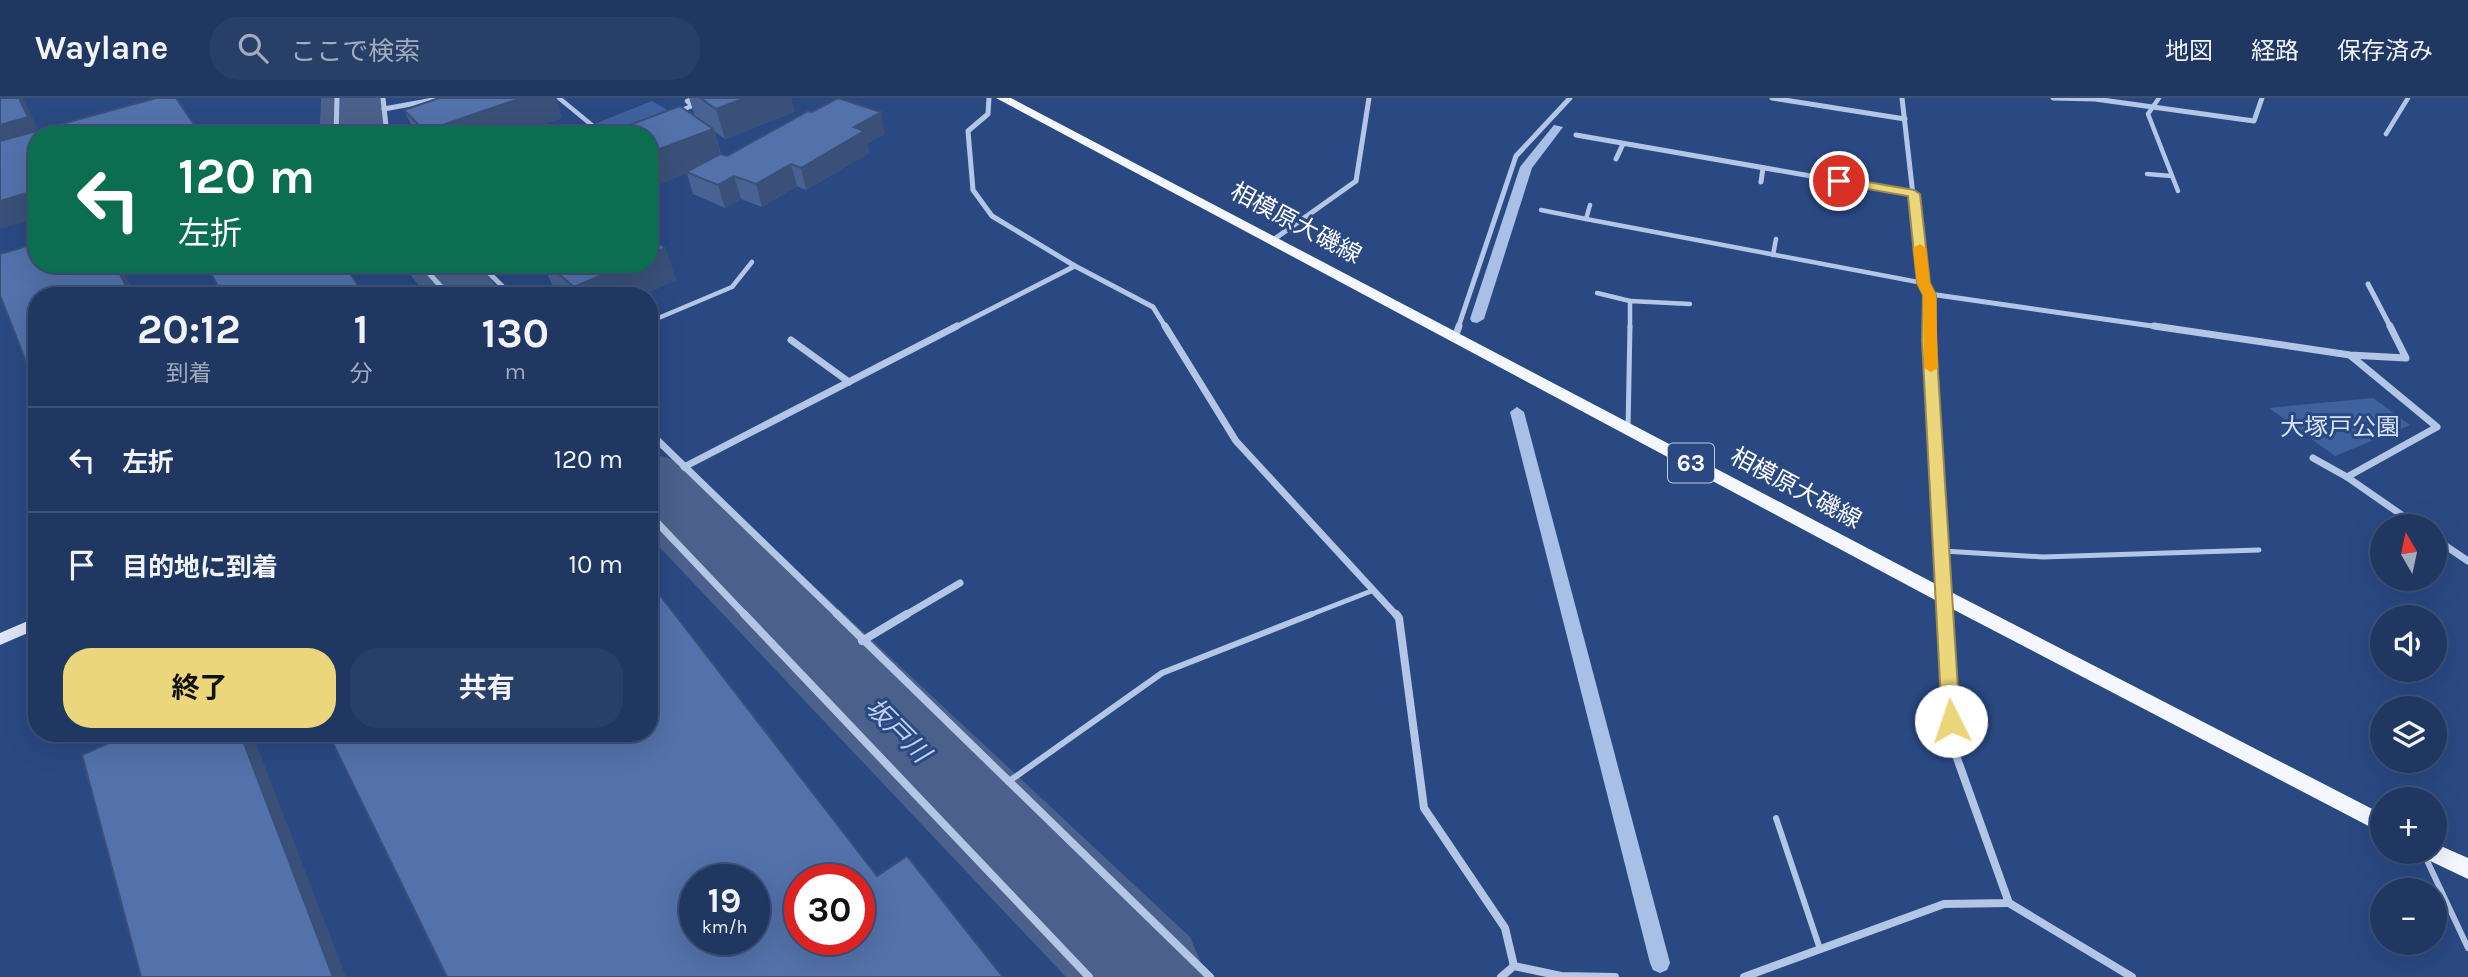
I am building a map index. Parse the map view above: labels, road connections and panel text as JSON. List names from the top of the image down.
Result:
{
  "streets": {
    "main road": ["相模原大磯線", "63"]
  },
  "water": ["坂戸川"],
  "parks": ["大塚戸公園"],
  "north": "top",
  "page": {
    "header": "Waylane",
    "search": "ここで検索",
    "nav": ["地図", "経路", "保存済み"],
    "turn": ["120 m", "左折"],
    "eta": [
      "20:12",
      "到着",
      "1",
      "分",
      "130",
      "m"
    ],
    "list": [
      {
        "name": "左折",
        "value": "120 m"
      },
      {
        "name": "目的地に到着",
        "value": "10 m"
      }
    ],
    "map_buttons": ["+", "−"],
    "buttons": ["終了", "共有"],
    "speed": "19 km/h",
    "limit": "30"
  }
}
